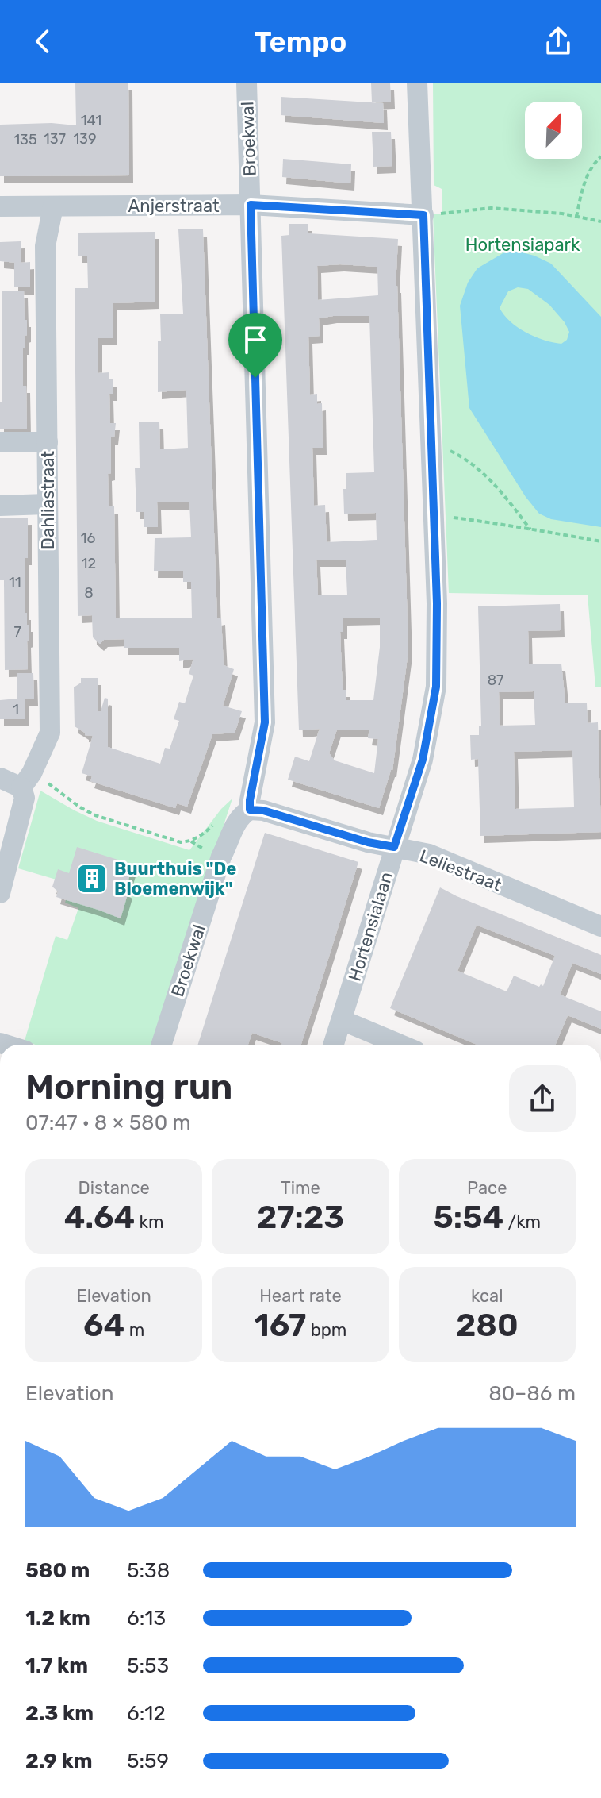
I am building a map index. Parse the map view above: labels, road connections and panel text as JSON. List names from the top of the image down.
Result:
{
  "streets": {
    "street": [
      "Broekwal",
      "Anjerstraat",
      "Dahliastraat",
      "Leliestraat",
      "Hortensialaan"
    ]
  },
  "crossings": [
    ["Broekwal", "Anjerstraat"],
    ["Broekwal", "Leliestraat"],
    ["Anjerstraat", "Dahliastraat"],
    ["Anjerstraat", "Hortensialaan"],
    ["Leliestraat", "Hortensialaan"]
  ],
  "parks": ["Hortensiapark"],
  "places": {
    "building": ["Buurthuis \"De Bloemenwijk\""]
  },
  "house_numbers": [
    "141",
    "137",
    "139",
    "135",
    "16",
    "12",
    "11",
    "8",
    "7",
    "87",
    "1"
  ],
  "north": "top right",
  "page": {
    "header": "Tempo",
    "heading": ["Morning run", "07:47 · 8 × 580 m"],
    "stats": [
      ["Distance", "4.64 km"],
      ["Time", "27:23"],
      ["Pace", "5:54 /km"],
      ["Elevation", "64 m"],
      ["Heart rate", "167 bpm"],
      ["kcal", "280"]
    ],
    "chart": ["Elevation", "80–86 m"],
    "list": [
      {
        "name": "580 m",
        "note": "5:38"
      },
      {
        "name": "1.2 km",
        "note": "6:13"
      },
      {
        "name": "1.7 km",
        "note": "5:53"
      },
      {
        "name": "2.3 km",
        "note": "6:12"
      },
      {
        "name": "2.9 km",
        "note": "5:59"
      }
    ]
  }
}
